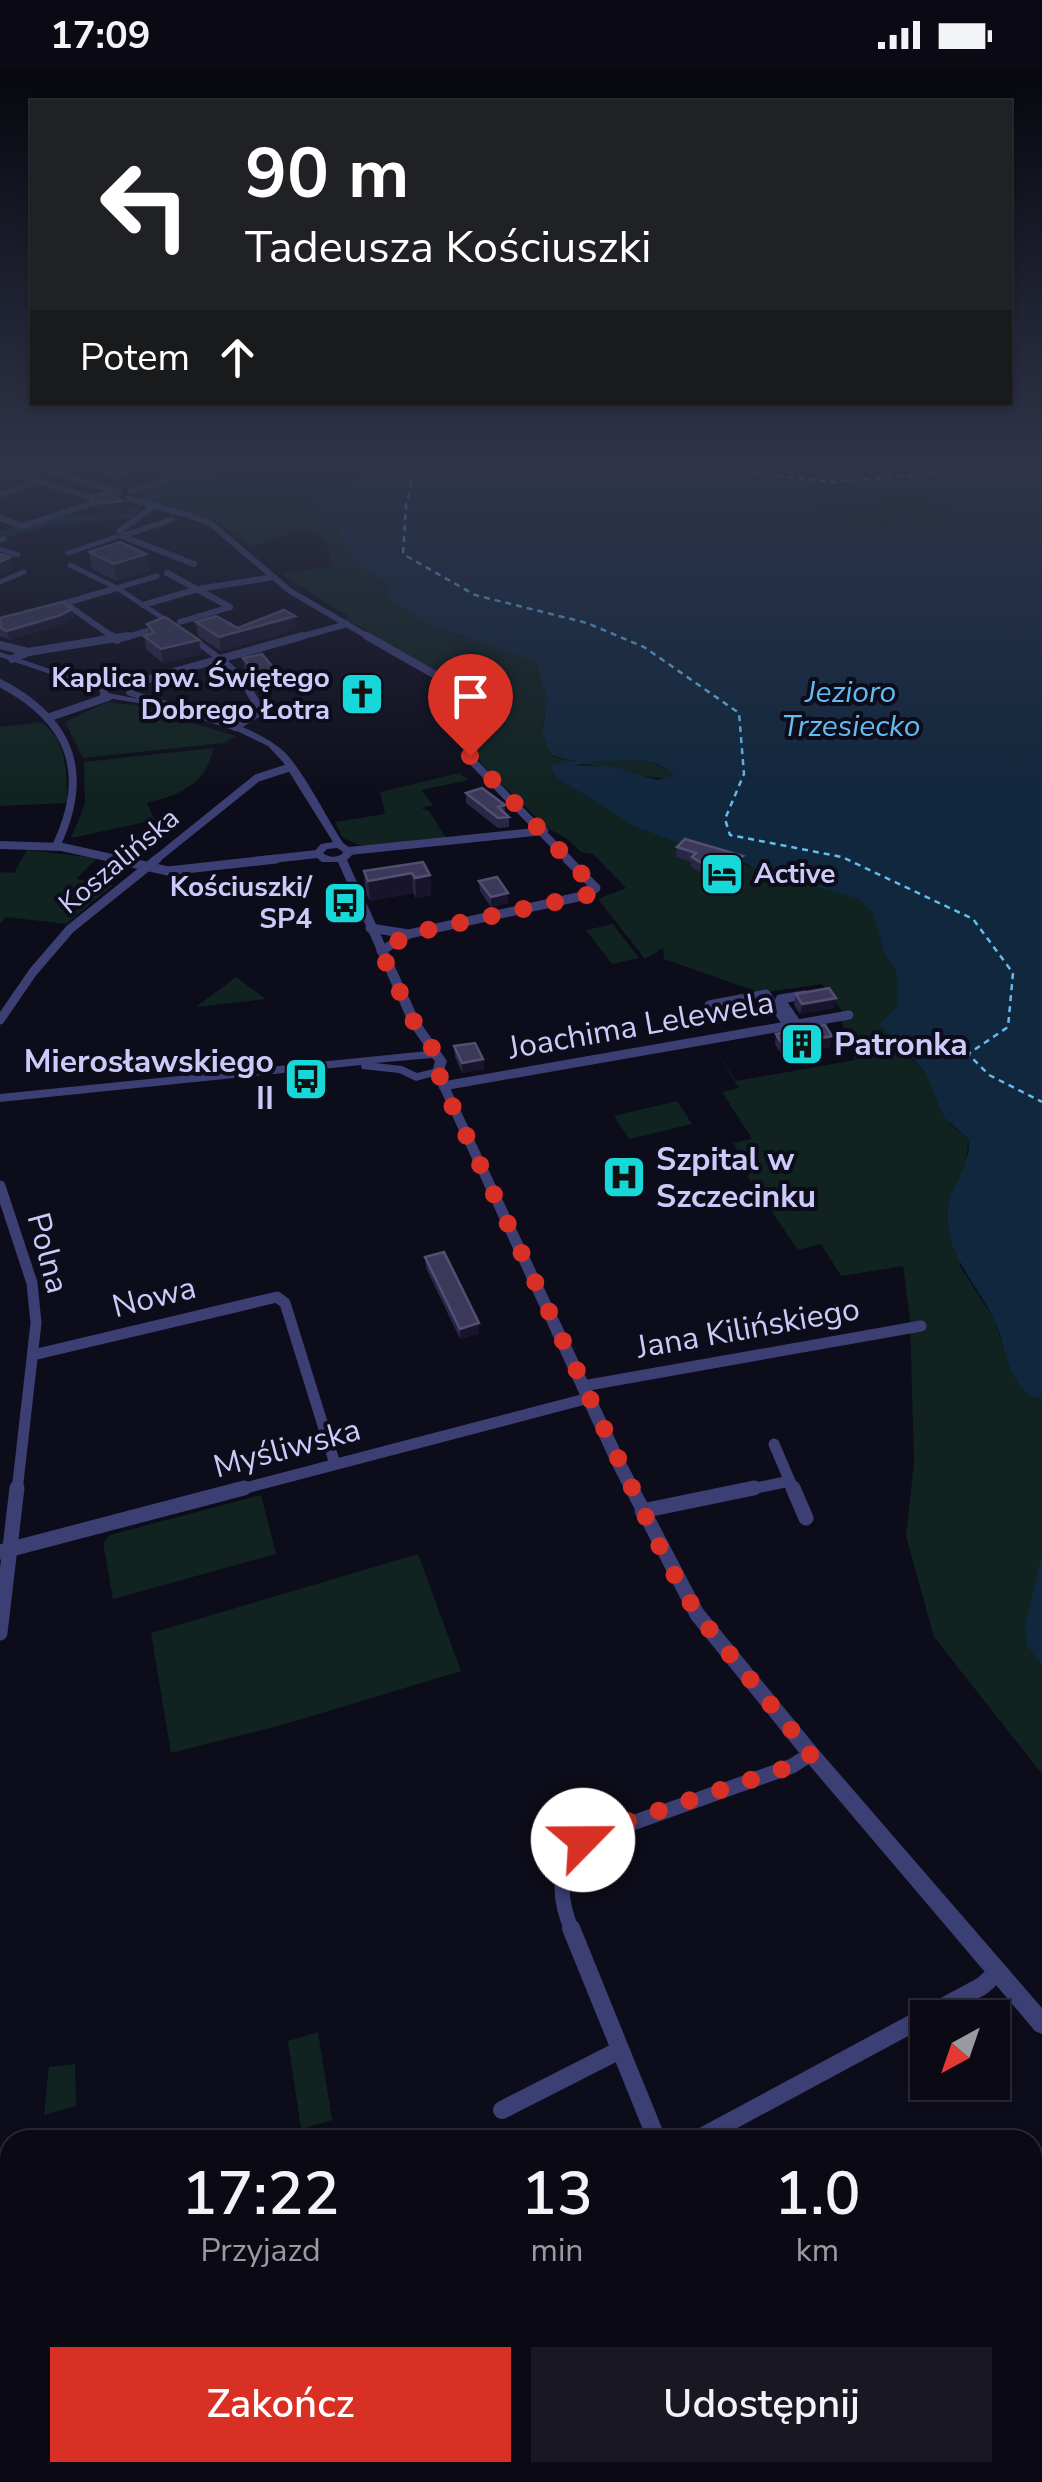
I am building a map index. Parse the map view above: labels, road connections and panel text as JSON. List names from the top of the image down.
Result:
{
  "streets": {
    "street": [
      "Koszalińska",
      "Joachima Lelewela",
      "Polna",
      "Nowa",
      "Jana Kilińskiego",
      "Myśliwska"
    ]
  },
  "crossings": [
    ["Polna", "Nowa"],
    ["Polna", "Myśliwska"],
    ["Nowa", "Myśliwska"],
    ["Jana Kilińskiego", "Myśliwska"]
  ],
  "water": ["Jezioro Trzesiecko"],
  "places": {
    "church": ["Kaplica pw. Świętego Dobrego Łotra"],
    "hotel": ["Active"],
    "bus stop": ["Kościuszki/ SP4", "Mierosławskiego II"],
    "building": ["Patronka"],
    "hospital": ["Szpital w Szczecinku"]
  },
  "north": "bottom left",
  "page": {
    "status": "17:09",
    "turn": ["90 m", "Tadeusza Kościuszki"],
    "then": "Potem",
    "eta": [
      "17:22",
      "Przyjazd",
      "13",
      "min",
      "1.0",
      "km"
    ],
    "buttons": ["Zakończ", "Udostępnij"]
  }
}
